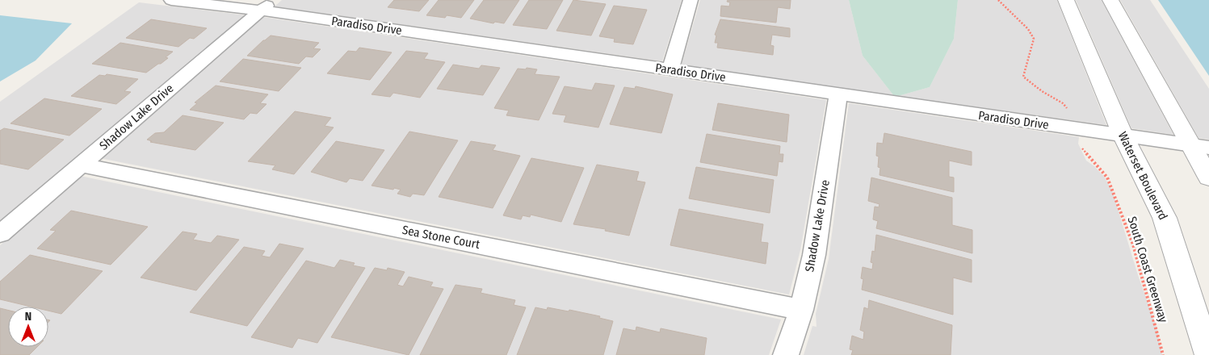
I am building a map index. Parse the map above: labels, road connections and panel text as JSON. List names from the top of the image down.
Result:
{
  "streets": {
    "street": [
      "Paradiso Drive",
      "Shadow Lake Drive",
      "Waterset Boulevard",
      "Sea Stone Court"
    ],
    "path": ["South Coast Greenway"]
  },
  "crossings": [
    ["Paradiso Drive", "Shadow Lake Drive"],
    ["Paradiso Drive", "Waterset Boulevard"],
    ["Paradiso Drive", "South Coast Greenway"],
    ["Shadow Lake Drive", "Sea Stone Court"]
  ],
  "north": "top"
}
